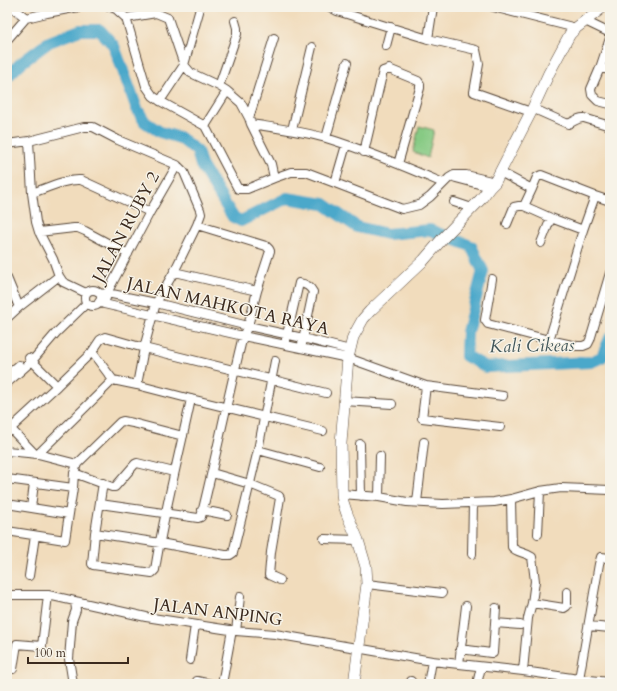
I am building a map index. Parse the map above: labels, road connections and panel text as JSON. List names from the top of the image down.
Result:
{
  "streets": {
    "street": ["JALAN RUBY 2", "JALAN MAHKOTA RAYA", "JALAN ANPING"]
  },
  "crossings": [
    ["JALAN RUBY 2", "JALAN MAHKOTA RAYA"]
  ],
  "water": ["Kali Cikeas"],
  "scale_bar": "100 m"
}
